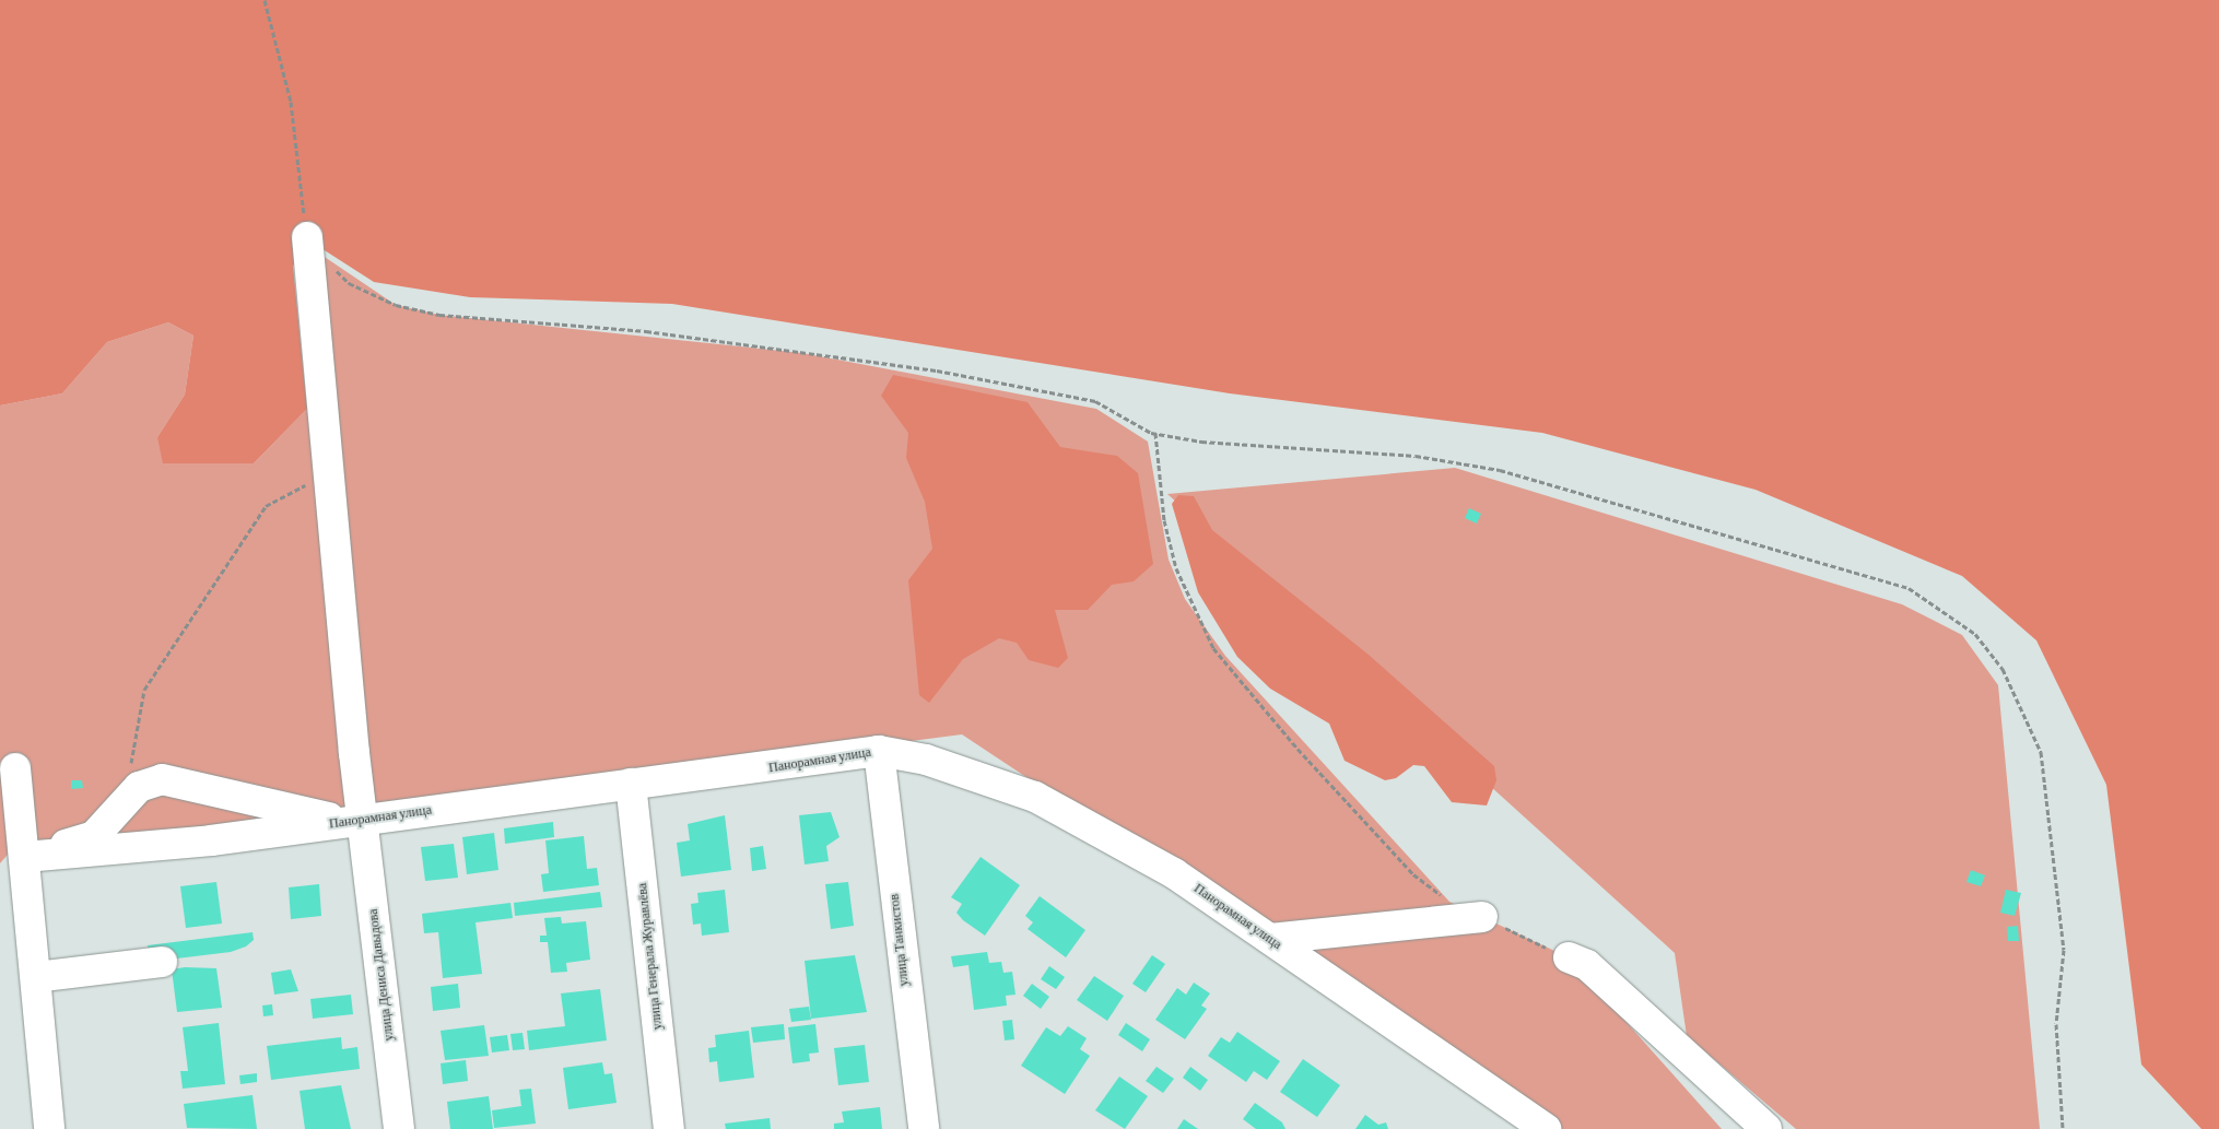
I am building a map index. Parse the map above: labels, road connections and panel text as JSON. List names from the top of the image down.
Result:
{
  "streets": {
    "street": [
      "Панорамная улица",
      "улица Танкистов",
      "улица Генерала Журавлёва",
      "улица Дениса Давыдова"
    ]
  },
  "crossings": [
    ["Панорамная улица", "улица Танкистов"],
    ["Панорамная улица", "улица Генерала Журавлёва"],
    ["Панорамная улица", "улица Дениса Давыдова"]
  ]
}
